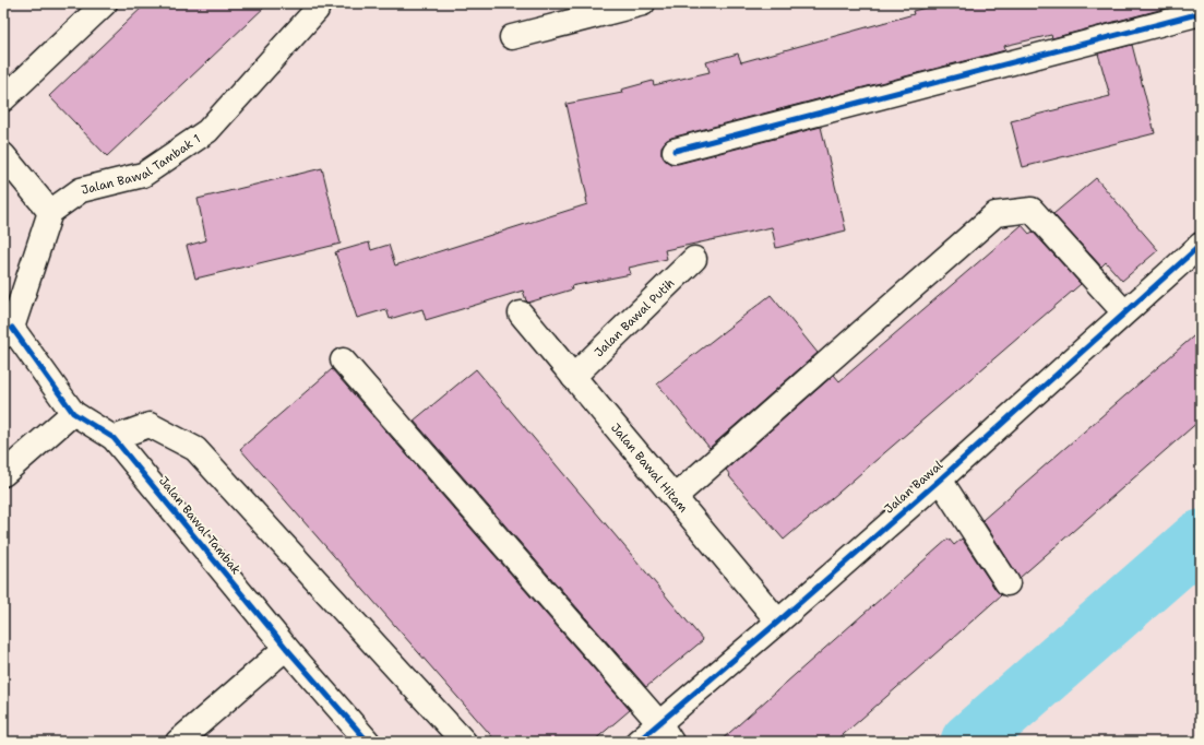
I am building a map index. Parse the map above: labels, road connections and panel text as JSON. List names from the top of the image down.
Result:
{
  "streets": {
    "street": [
      "Jalan Bawal Tambak 1",
      "Jalan Bawal Putih",
      "Jalan Bawal Hitam",
      "Jalan Bawal",
      "Jalan Bawal Tambak"
    ]
  },
  "crossings": [
    ["Jalan Bawal Putih", "Jalan Bawal Hitam"],
    ["Jalan Bawal Hitam", "Jalan Bawal"]
  ]
}
